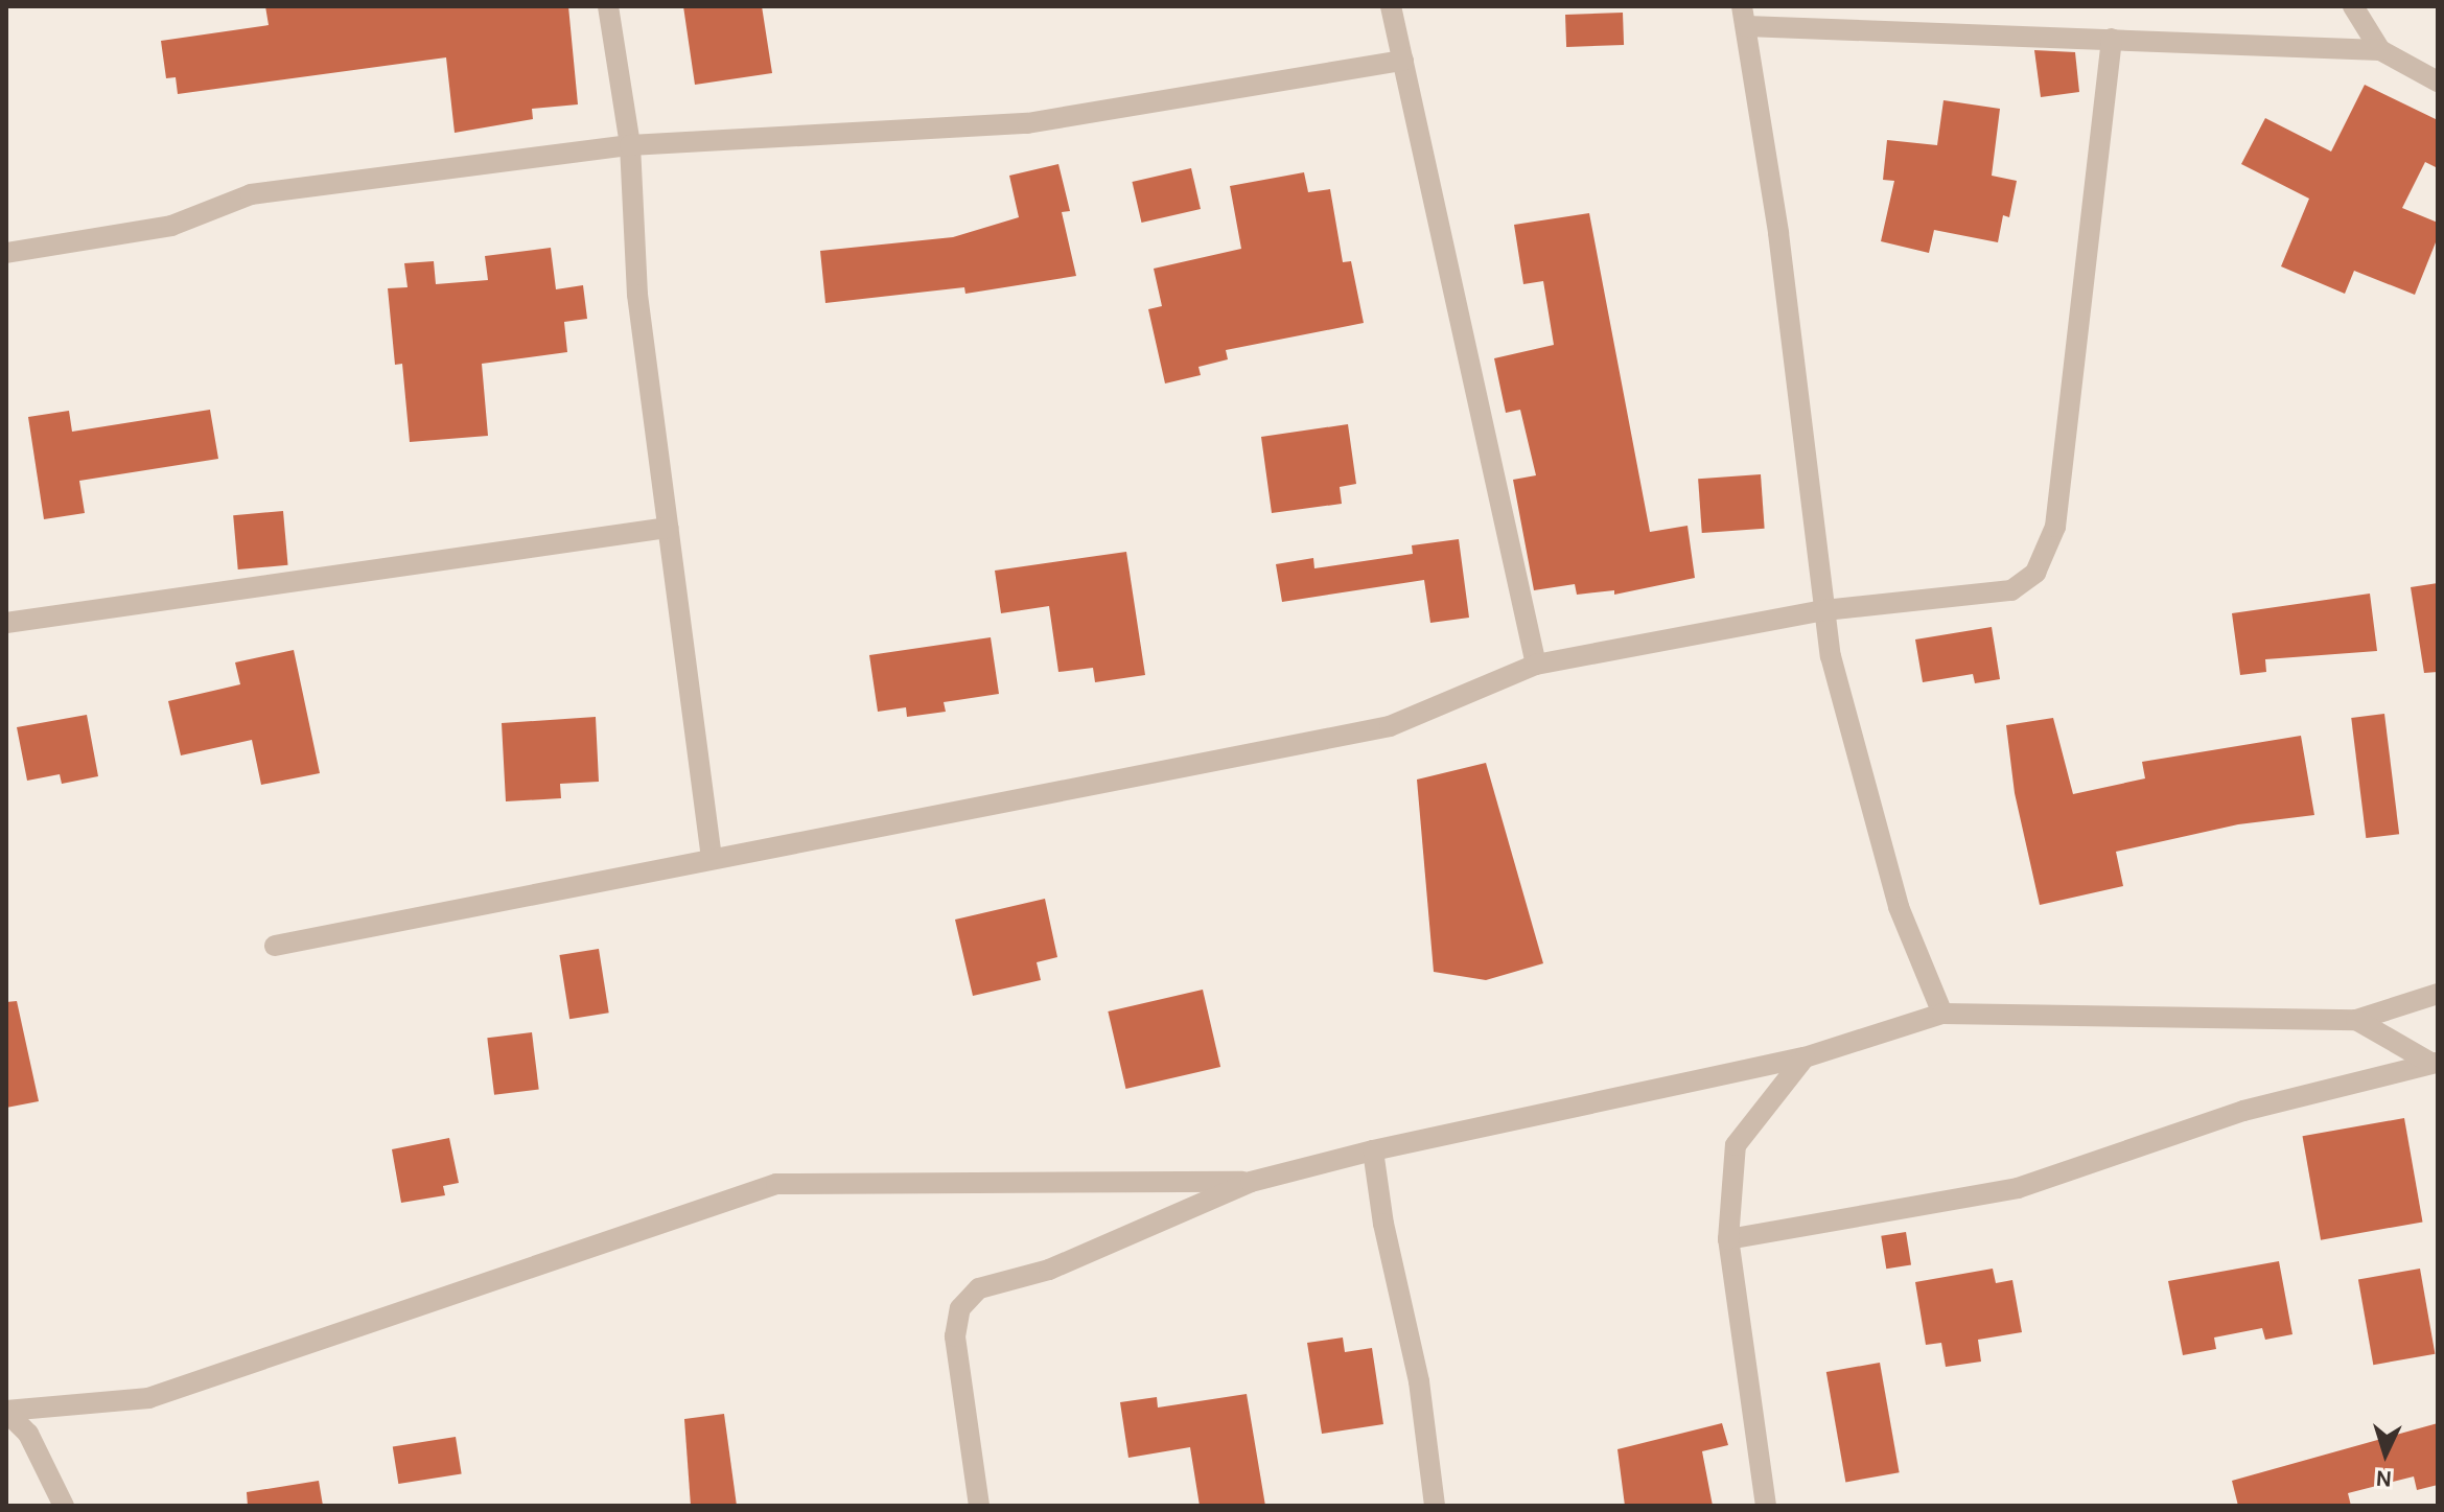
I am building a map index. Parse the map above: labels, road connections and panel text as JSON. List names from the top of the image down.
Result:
{
  "north": "bottom"
}
